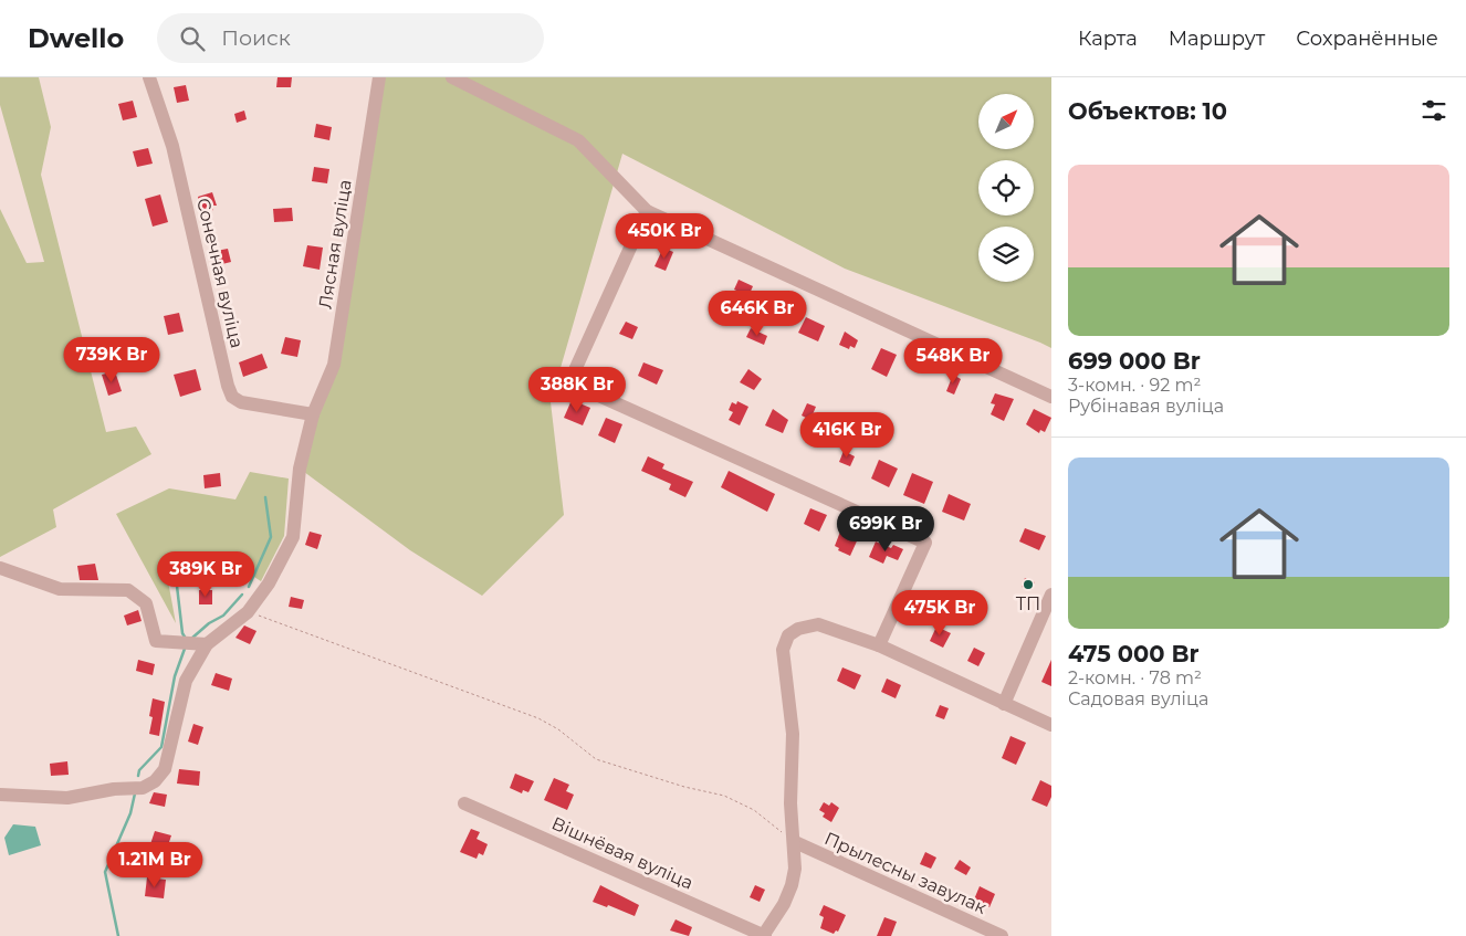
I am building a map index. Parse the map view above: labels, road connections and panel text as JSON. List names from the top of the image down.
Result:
{
  "streets": {
    "street": [
      "Лясная вуліца",
      "Сонечная вуліца",
      "Вішнёвая вуліца",
      "Прылесны завулак"
    ]
  },
  "crossings": [
    ["Лясная вуліца", "Сонечная вуліца"]
  ],
  "places": ["ТП"],
  "north": "top right",
  "page": {
    "header": "Dwello",
    "search": "Поиск",
    "nav": ["Карта", "Маршрут", "Сохранённые"],
    "heading": "Объектов: 10",
    "list": [
      {
        "name": "699 000 Br",
        "note": "3-комн. · 92 m² · Рубінавая вуліца"
      },
      {
        "name": "475 000 Br",
        "note": "2-комн. · 78 m² · Садовая вуліца"
      }
    ],
    "price": [
      "450K Br",
      "646K Br",
      "739K Br",
      "548K Br",
      "388K Br",
      "416K Br",
      "699K Br",
      "389K Br",
      "475K Br",
      "1.21M Br"
    ]
  }
}
